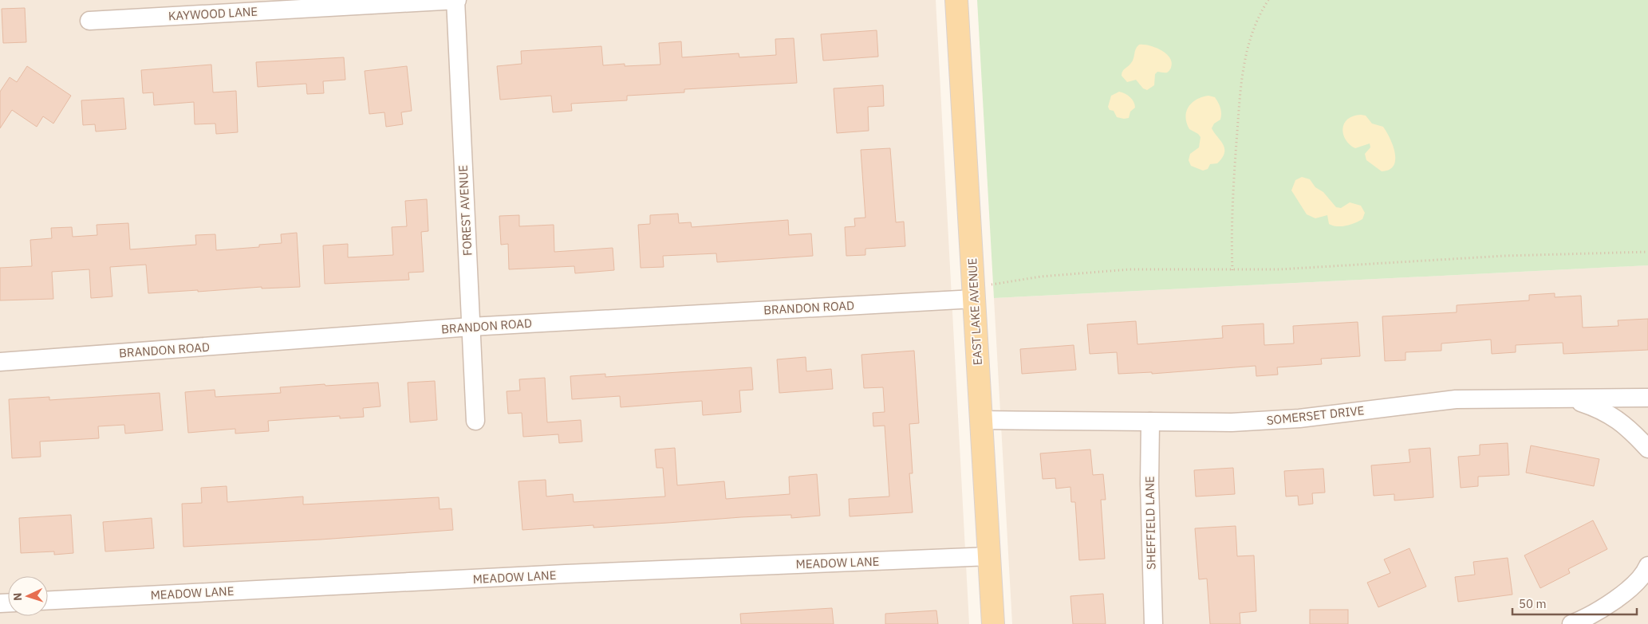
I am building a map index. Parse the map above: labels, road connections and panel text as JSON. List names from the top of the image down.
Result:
{
  "streets": {
    "main road": ["EAST LAKE AVENUE"],
    "street": [
      "KAYWOOD LANE",
      "FOREST AVENUE",
      "BRANDON ROAD",
      "SOMERSET DRIVE",
      "SHEFFIELD LANE",
      "MEADOW LANE"
    ]
  },
  "crossings": [
    ["KAYWOOD LANE", "FOREST AVENUE"],
    ["FOREST AVENUE", "BRANDON ROAD"],
    ["BRANDON ROAD", "EAST LAKE AVENUE"],
    ["EAST LAKE AVENUE", "SOMERSET DRIVE"],
    ["EAST LAKE AVENUE", "MEADOW LANE"],
    ["SOMERSET DRIVE", "SHEFFIELD LANE"]
  ],
  "scale_bar": "50 m",
  "north": "left"
}
